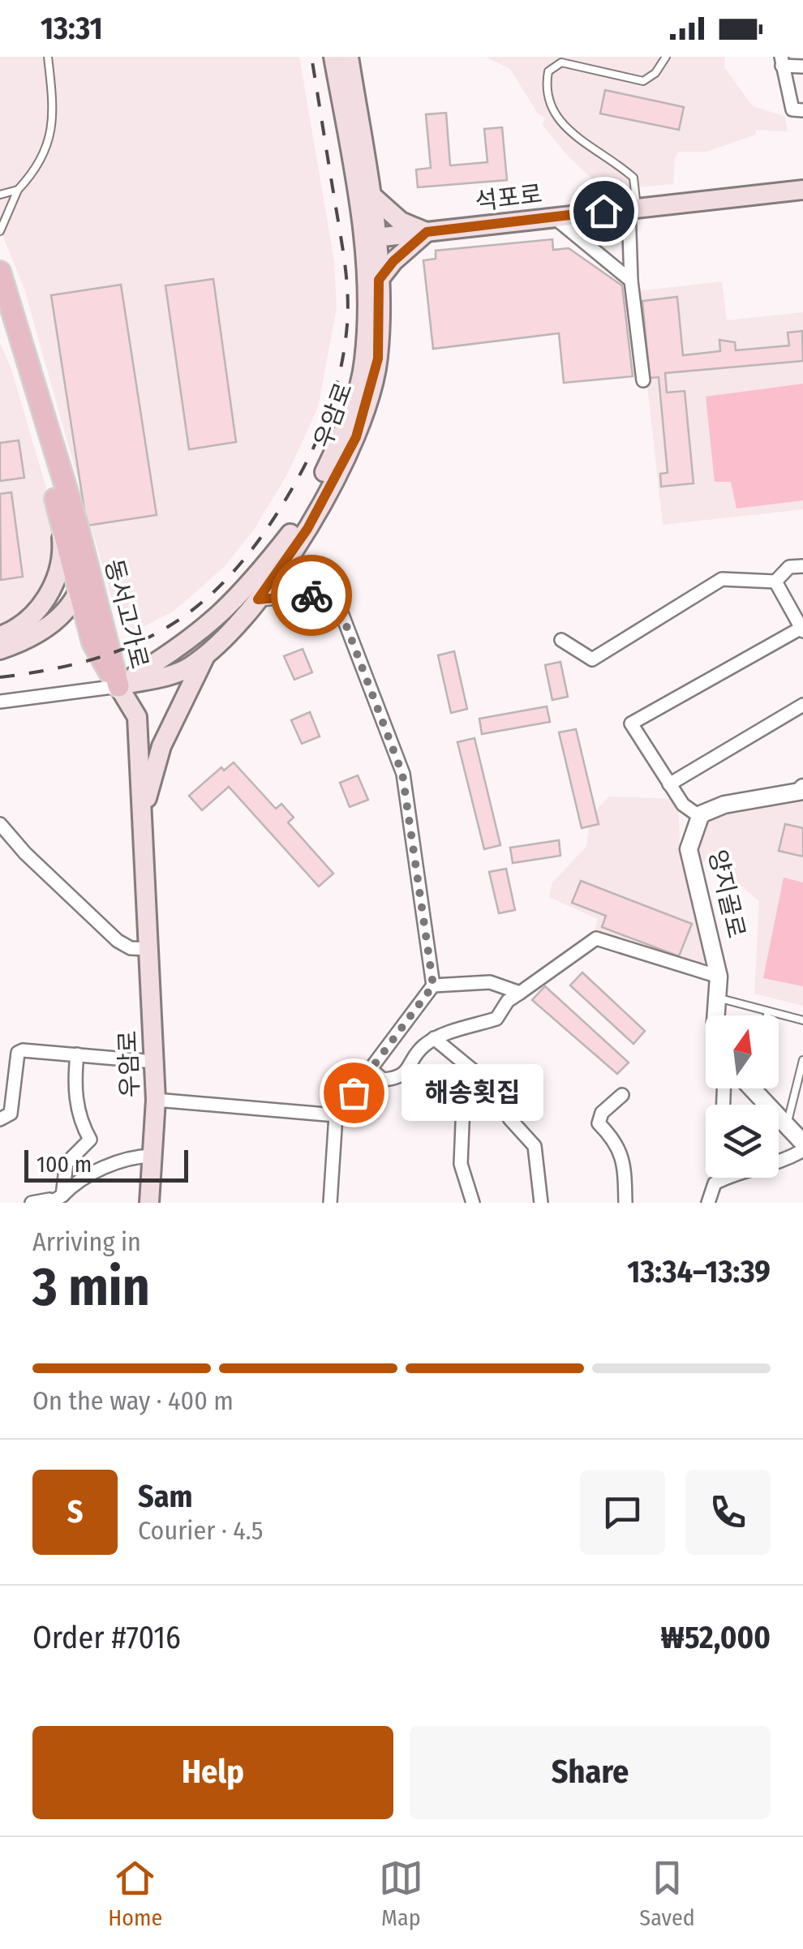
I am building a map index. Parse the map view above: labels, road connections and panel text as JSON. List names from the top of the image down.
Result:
{
  "streets": {
    "main road": ["석포로", "우암로", "동서고가로"],
    "street": ["양지골로"]
  },
  "crossings": [
    ["석포로", "우암로"],
    ["우암로", "동서고가로"]
  ],
  "places": ["해송횟집"],
  "scale_bar": "100 m",
  "north": "top",
  "page": {
    "status": "13:31",
    "bubble": "해송횟집",
    "scale": "100 m",
    "heading": ["3 min", "Arriving in", "13:34–13:39"],
    "panel": [
      "Sam",
      "Courier · 4.5",
      "Order #7016",
      "₩52,000"
    ],
    "bar": "On the way · 400 m",
    "round": "S",
    "buttons": ["Help", "Share"],
    "tabs": ["Home", "Map", "Saved"]
  }
}
